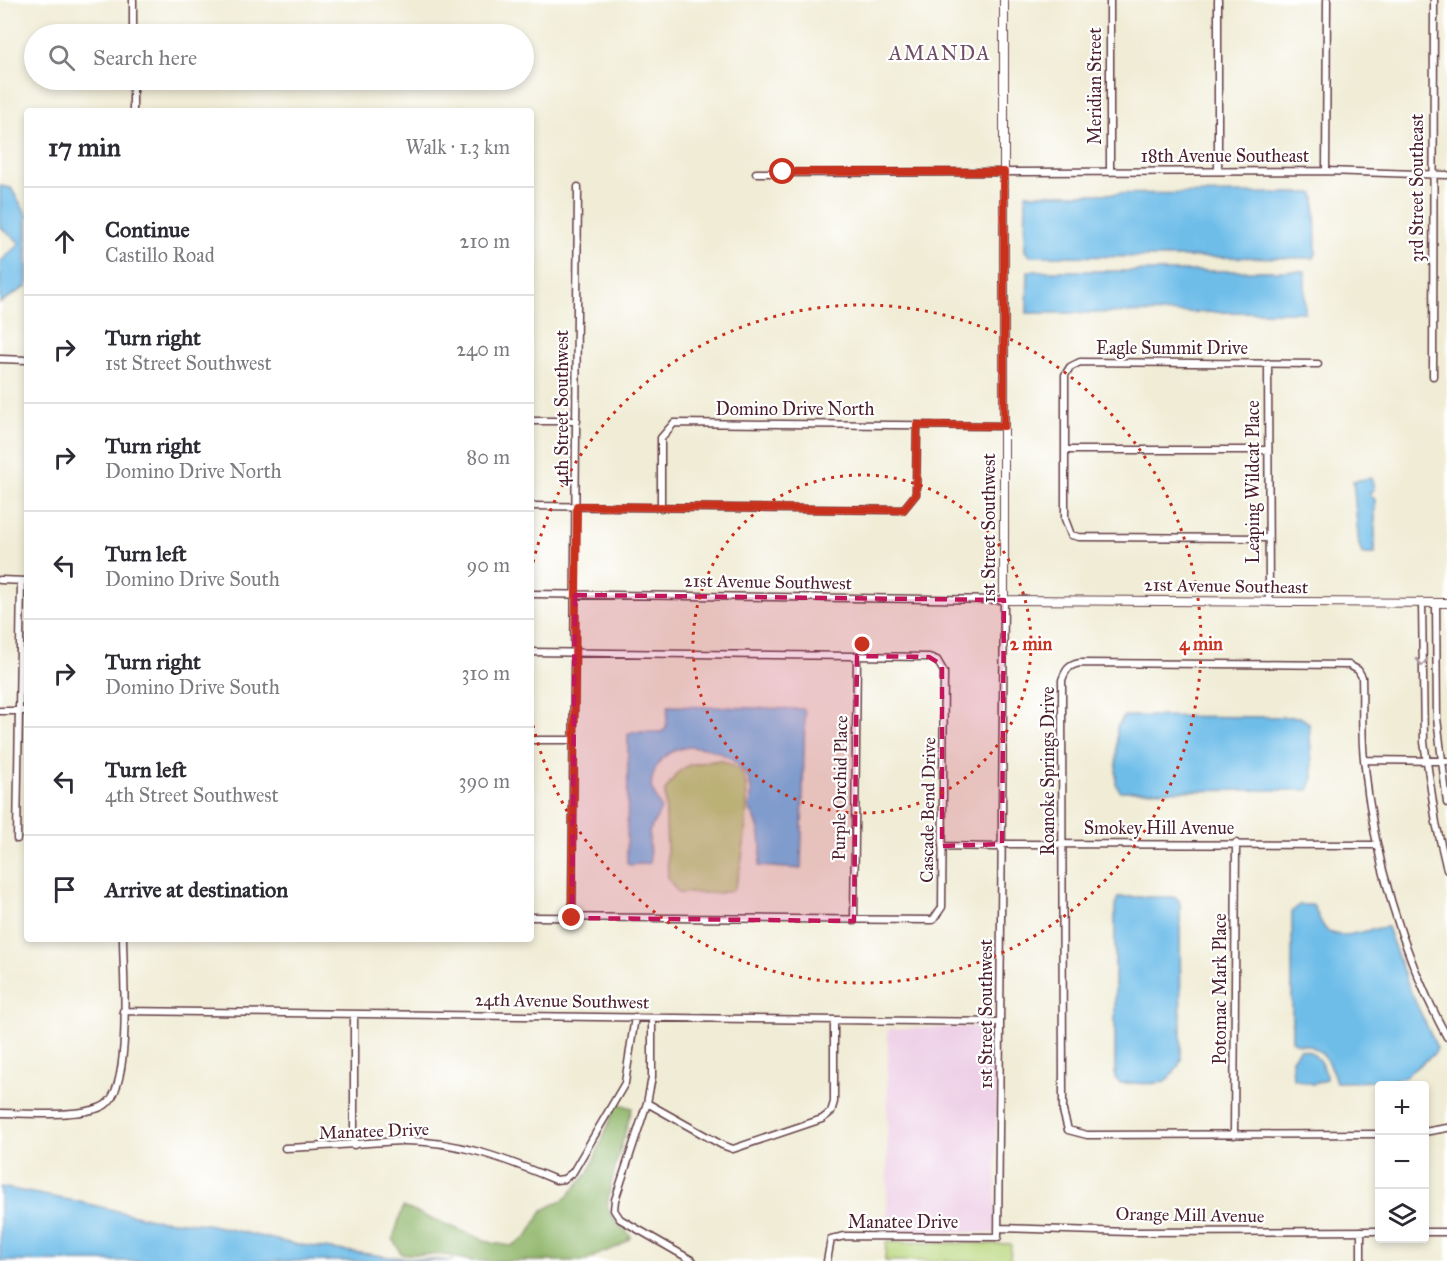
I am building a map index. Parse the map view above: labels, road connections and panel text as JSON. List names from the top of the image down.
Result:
{
  "streets": {
    "street": [
      "Meridian Street",
      "18th Avenue Southeast",
      "3rd Street Southeast",
      "Eagle Summit Drive",
      "4th Street Southwest",
      "Domino Drive North",
      "Leaping Wildcat Place",
      "1st Street Southwest",
      "21st Avenue Southwest",
      "21st Avenue Southeast",
      "Roanoke Springs Drive",
      "Purple Orchid Place",
      "Cascade Bend Drive",
      "Smokey Hill Avenue",
      "Potomac Mark Place",
      "24th Avenue Southwest",
      "Manatee Drive",
      "Orange Mill Avenue"
    ]
  },
  "crossings": [
    ["Meridian Street", "18th Avenue Southeast"],
    ["18th Avenue Southeast", "3rd Street Southeast"],
    ["18th Avenue Southeast", "1st Street Southwest"],
    ["Eagle Summit Drive", "Leaping Wildcat Place"],
    ["4th Street Southwest", "21st Avenue Southwest"],
    ["4th Street Southwest", "Cascade Bend Drive"],
    ["Domino Drive North", "1st Street Southwest"],
    ["Leaping Wildcat Place", "21st Avenue Southeast"],
    ["1st Street Southwest", "21st Avenue Southwest"],
    ["1st Street Southwest", "21st Avenue Southeast"],
    ["1st Street Southwest", "Smokey Hill Avenue"],
    ["1st Street Southwest", "24th Avenue Southwest"],
    ["1st Street Southwest", "Manatee Drive"],
    ["1st Street Southwest", "Orange Mill Avenue"],
    ["21st Avenue Southwest", "21st Avenue Southeast"],
    ["Roanoke Springs Drive", "Smokey Hill Avenue"],
    ["Roanoke Springs Drive", "Potomac Mark Place"],
    ["Purple Orchid Place", "Cascade Bend Drive"],
    ["Cascade Bend Drive", "Smokey Hill Avenue"],
    ["Smokey Hill Avenue", "Potomac Mark Place"],
    ["24th Avenue Southwest", "Manatee Drive"]
  ],
  "districts": ["AMANDA"],
  "page": {
    "search": "Search here",
    "heading": ["17 min", "Walk · 1.3 km"],
    "list": [
      ["Continue", "Castillo Road", "210 m"],
      ["Turn right", "1st Street Southwest", "240 m"],
      ["Turn right", "Domino Drive North", "80 m"],
      ["Turn left", "Domino Drive South", "90 m"],
      ["Turn right", "Domino Drive South", "310 m"],
      ["Turn left", "4th Street Southwest", "390 m"],
      "Arrive at destination"
    ],
    "map_buttons": ["+", "−"]
  },
  "rings": ["2 min", "4 min"]
}
